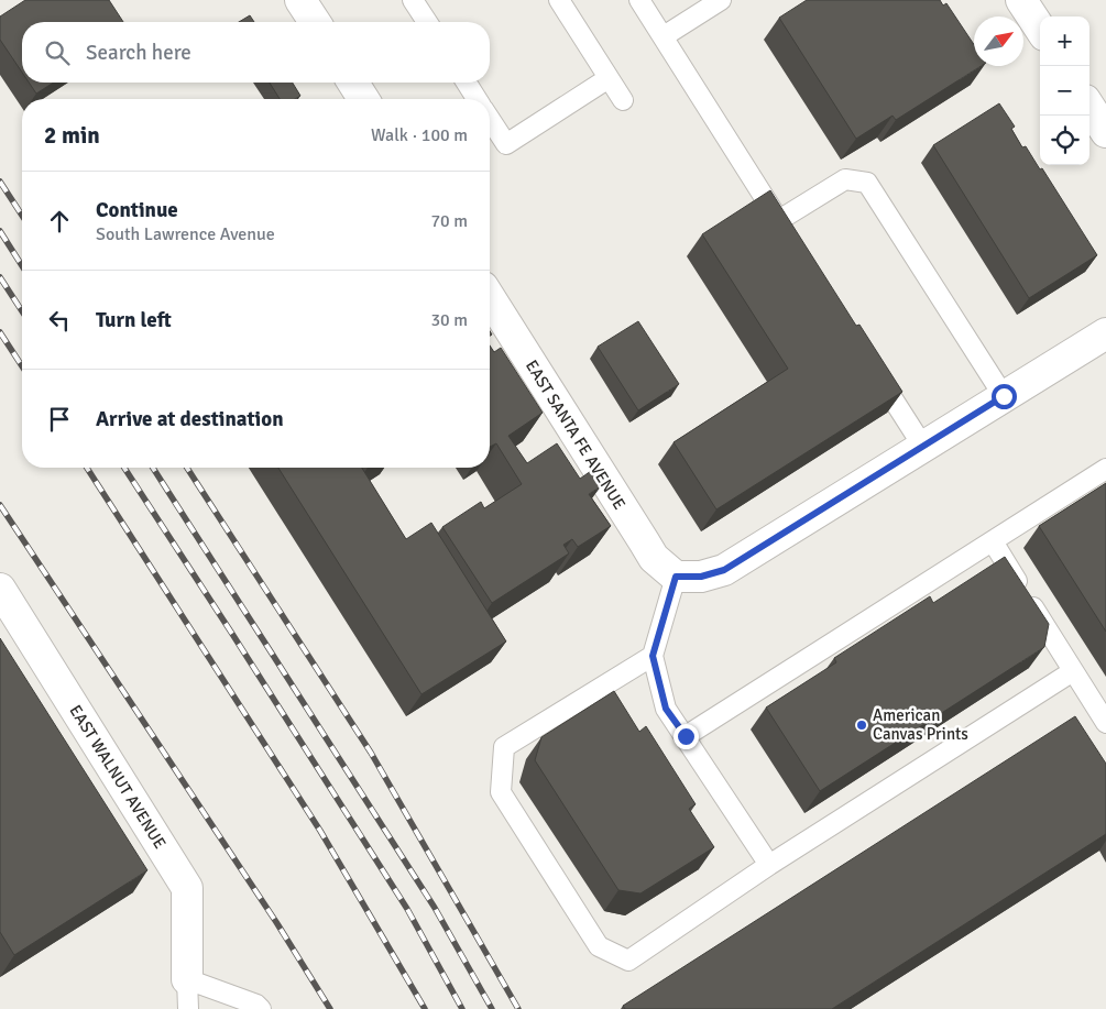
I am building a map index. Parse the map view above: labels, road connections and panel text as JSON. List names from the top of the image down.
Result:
{
  "streets": {
    "street": ["EAST SANTA FE AVENUE", "EAST WALNUT AVENUE"]
  },
  "places": ["American Canvas Prints"],
  "north": "top right",
  "page": {
    "map_buttons": ["+", "−"],
    "search": "Search here",
    "heading": ["2 min", "Walk · 100 m"],
    "list": [
      ["Continue", "South Lawrence Avenue", "70 m"],
      ["Turn left", "30 m"],
      "Arrive at destination"
    ]
  }
}
